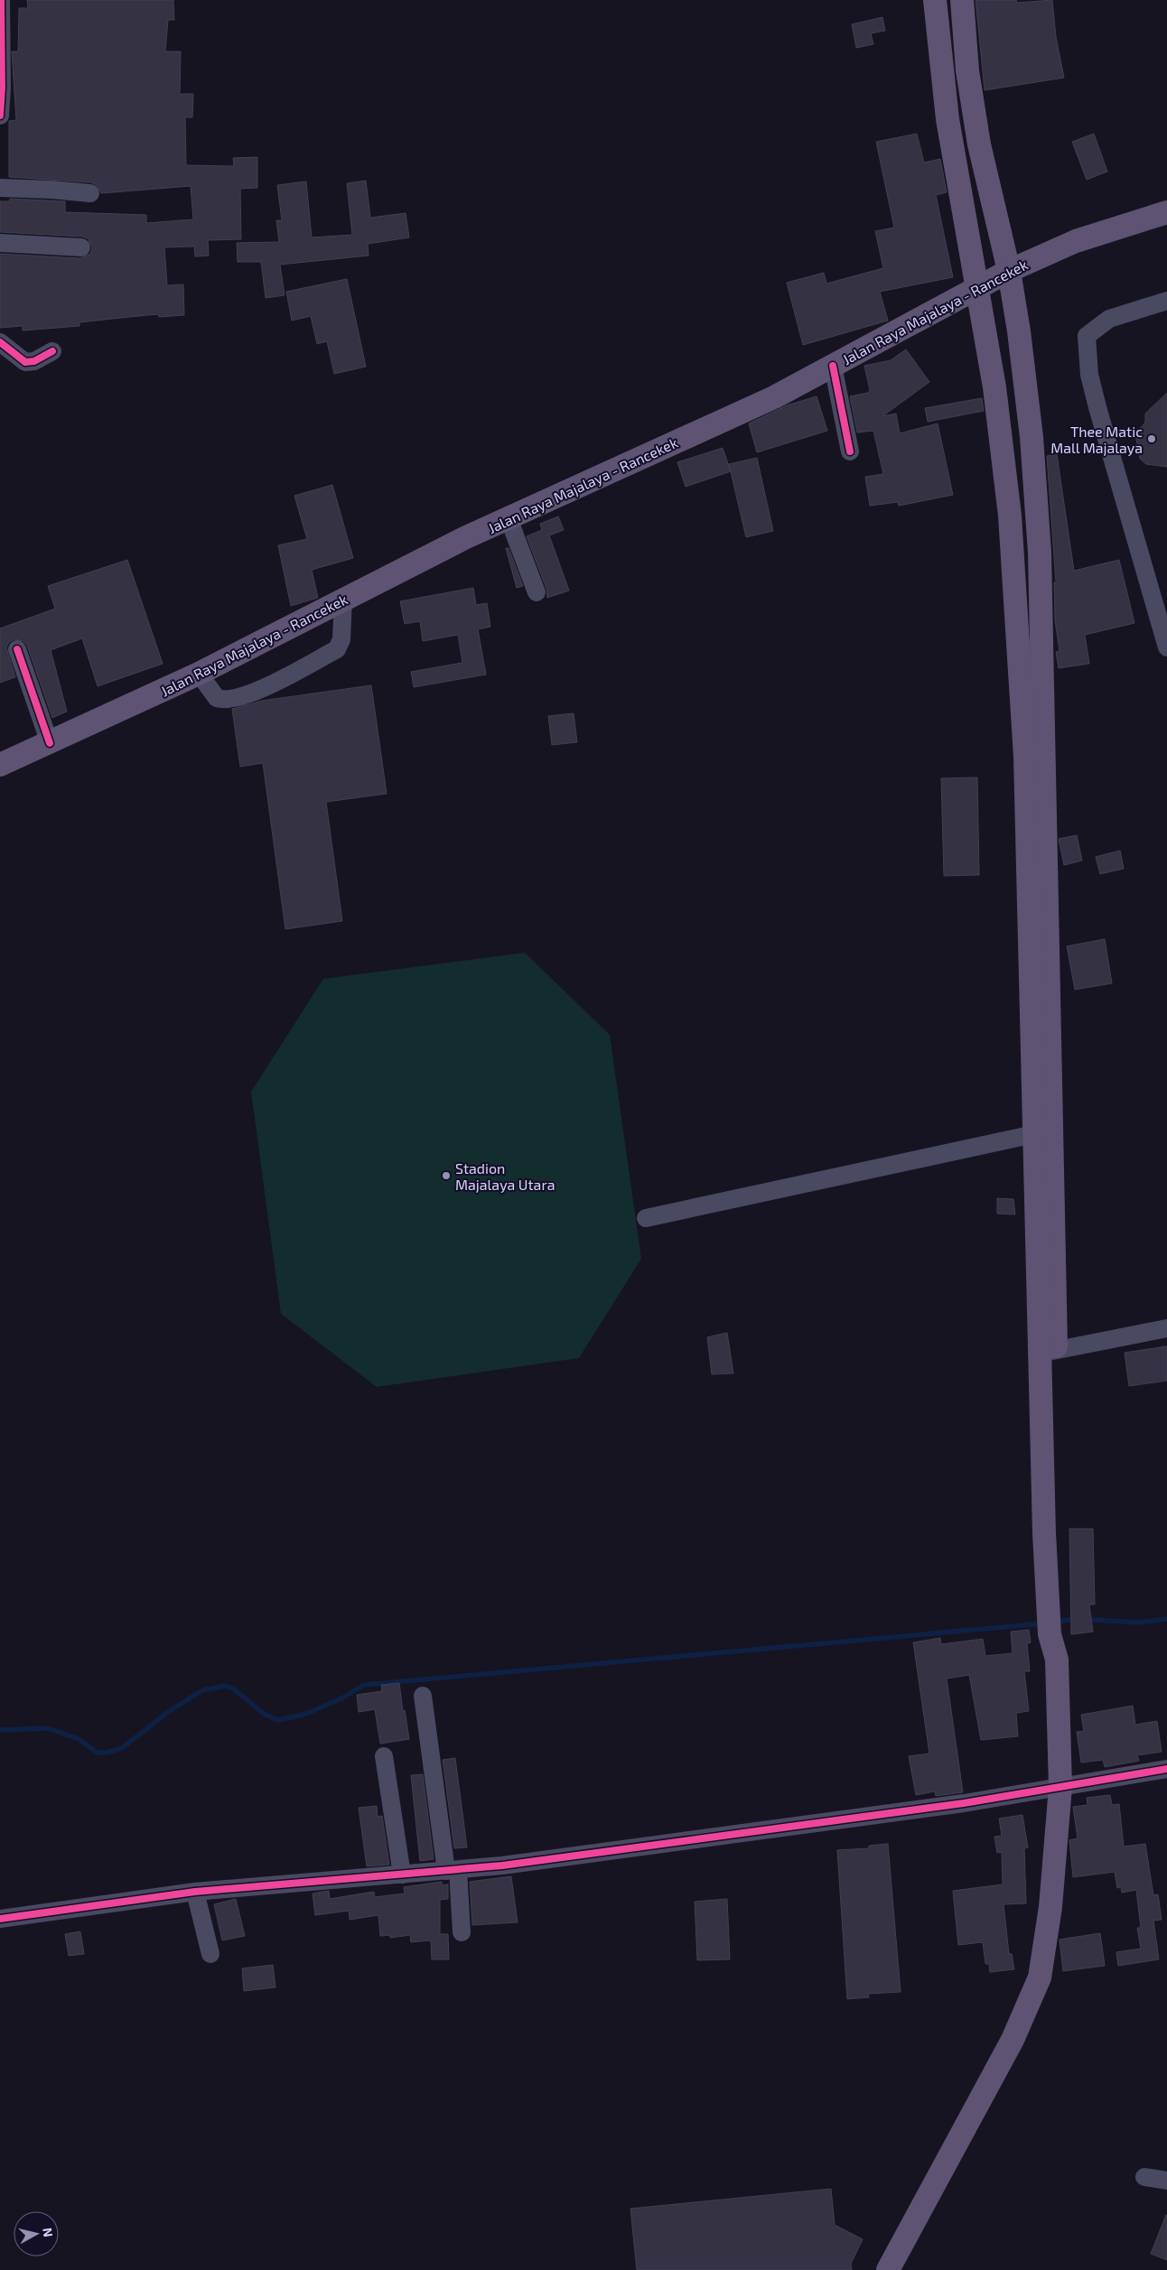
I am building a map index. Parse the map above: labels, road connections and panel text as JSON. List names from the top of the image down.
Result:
{
  "streets": {
    "main road": ["Jalan Raya Majalaya - Rancekek"]
  },
  "places": ["Thee Matic Mall Majalaya", "Stadion Majalaya Utara"],
  "north": "right"
}
